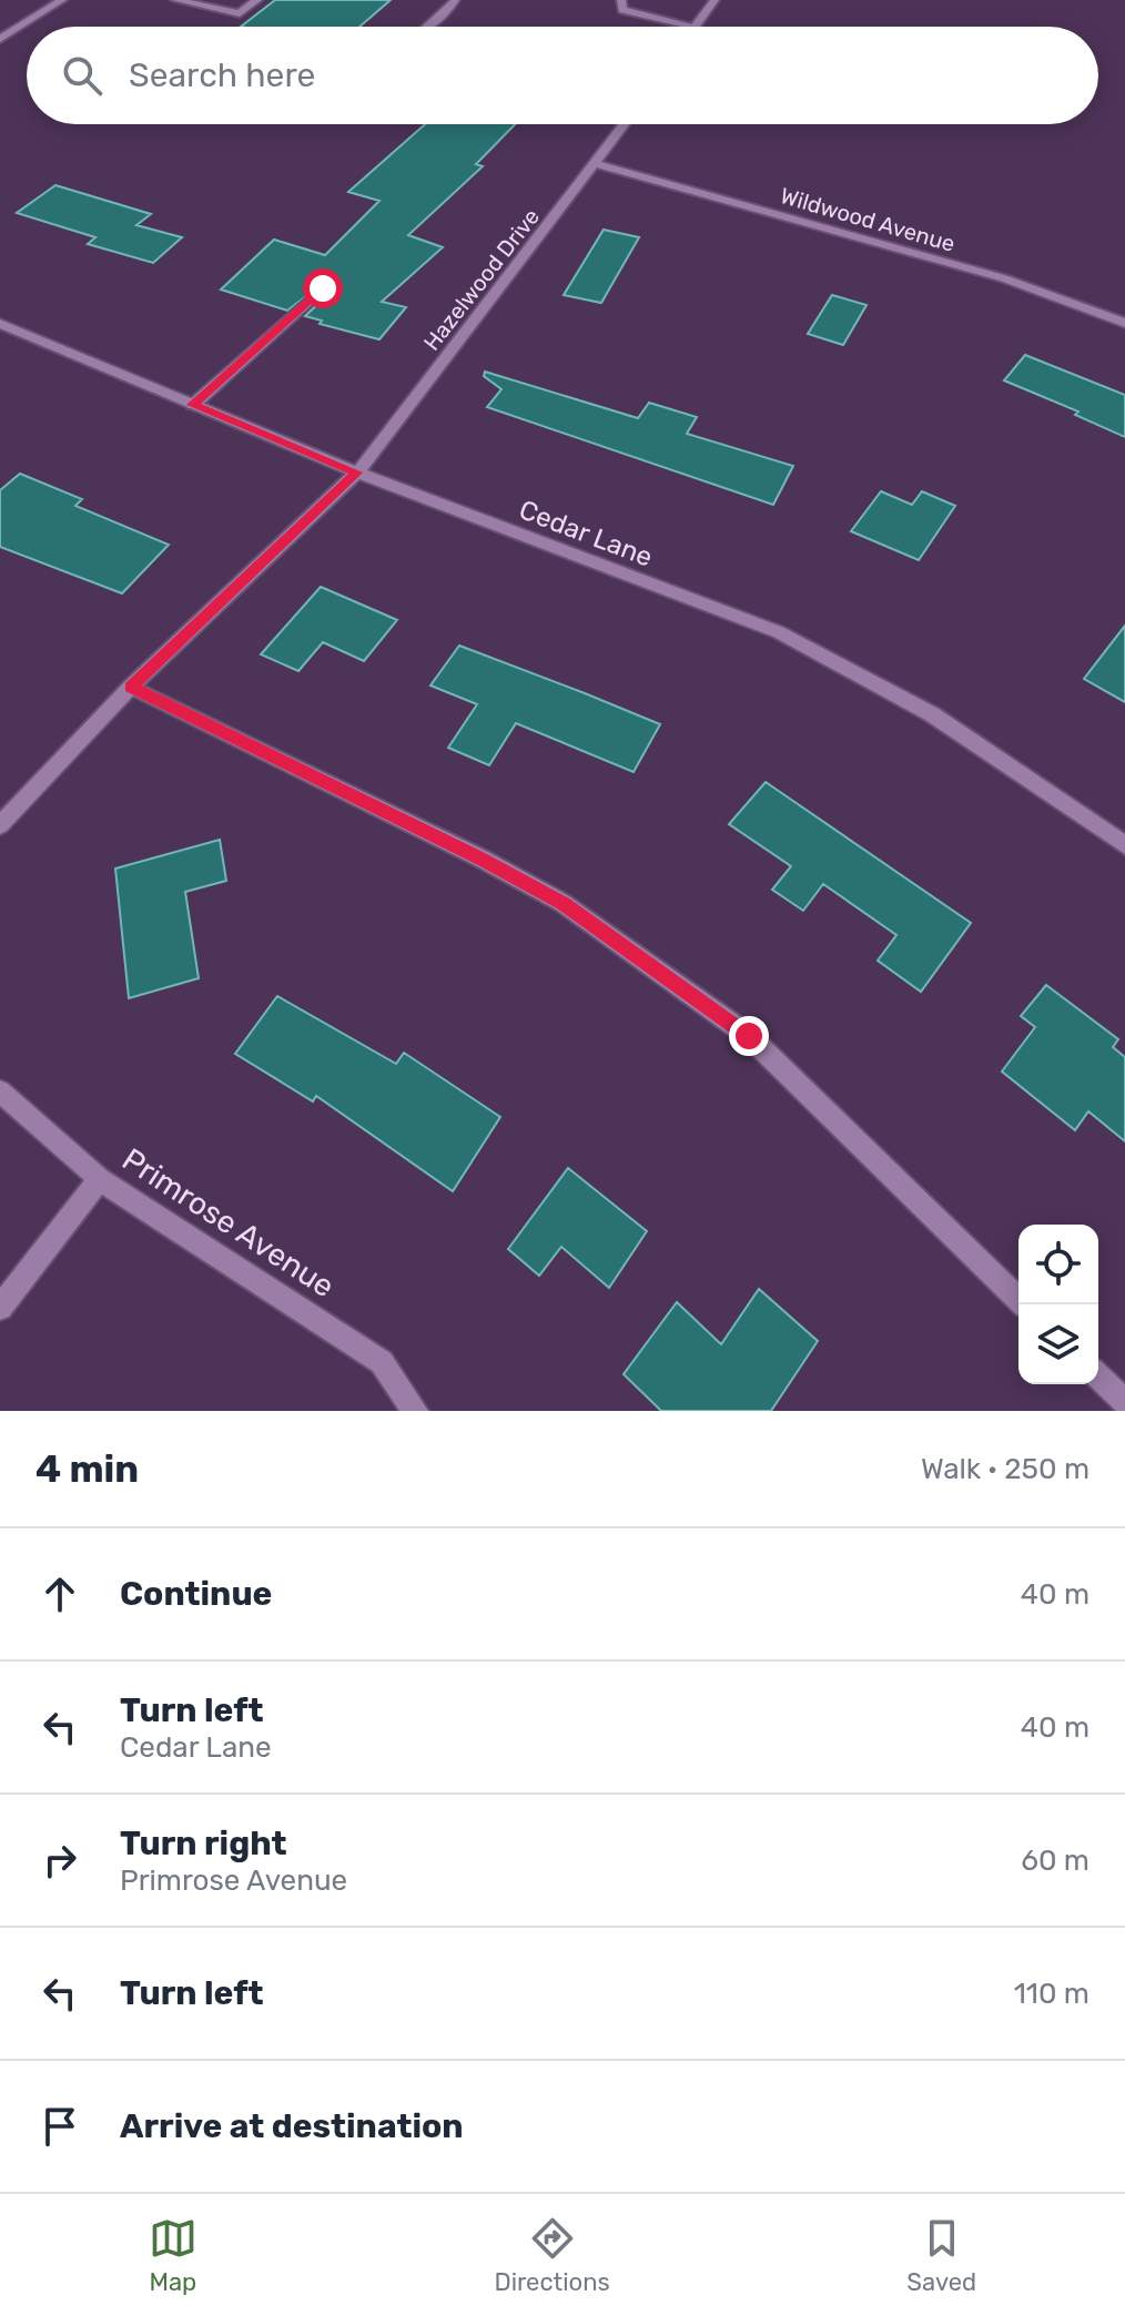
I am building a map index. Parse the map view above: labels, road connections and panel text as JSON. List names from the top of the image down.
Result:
{
  "streets": {
    "street": [
      "Wildwood Avenue",
      "Hazelwood Drive",
      "Cedar Lane",
      "Primrose Avenue"
    ]
  },
  "crossings": [
    ["Wildwood Avenue", "Hazelwood Drive"],
    ["Hazelwood Drive", "Cedar Lane"]
  ],
  "page": {
    "search": "Search here",
    "heading": ["4 min", "Walk · 250 m"],
    "list": [
      ["Continue", "40 m"],
      ["Turn left", "Cedar Lane", "40 m"],
      ["Turn right", "Primrose Avenue", "60 m"],
      ["Turn left", "110 m"],
      "Arrive at destination"
    ],
    "nav": ["Map", "Directions", "Saved"]
  }
}
